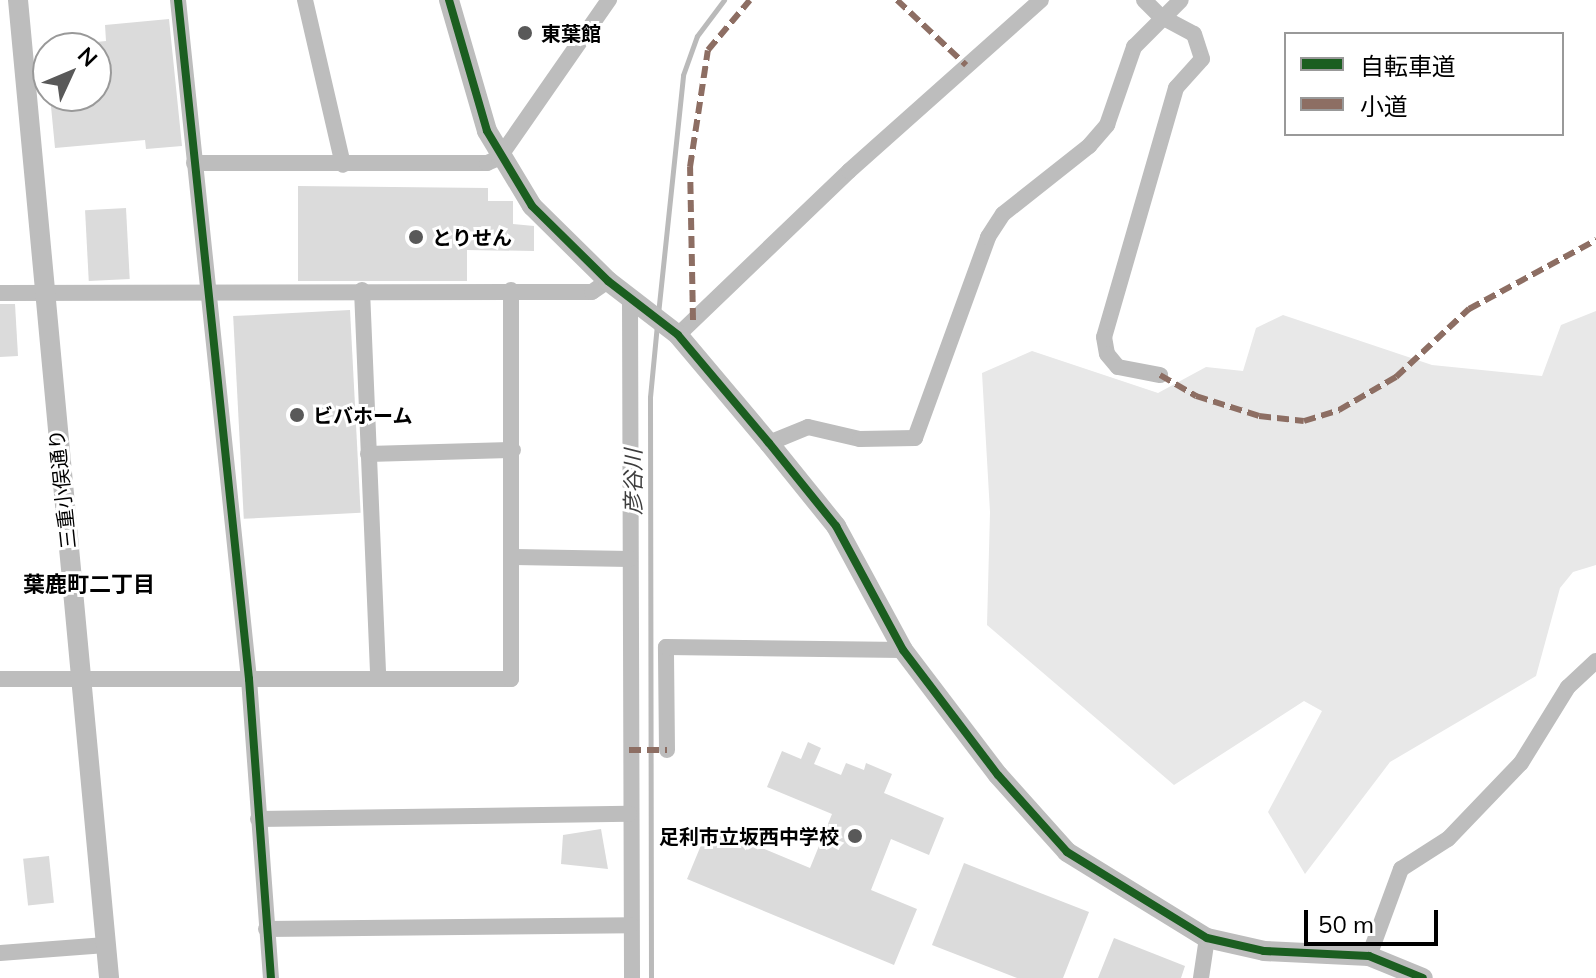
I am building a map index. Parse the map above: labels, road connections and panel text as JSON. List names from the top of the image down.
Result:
{
  "streets": {
    "street": ["三重小俣通り"]
  },
  "districts": ["葉鹿町二丁目"],
  "water": ["彦谷川"],
  "places": [
    "東葉館",
    "とりせん",
    "ビバホーム",
    "足利市立坂西中学校"
  ],
  "legend": ["自転車道", "小道"],
  "scale_bar": "50 m",
  "north": "top right"
}
